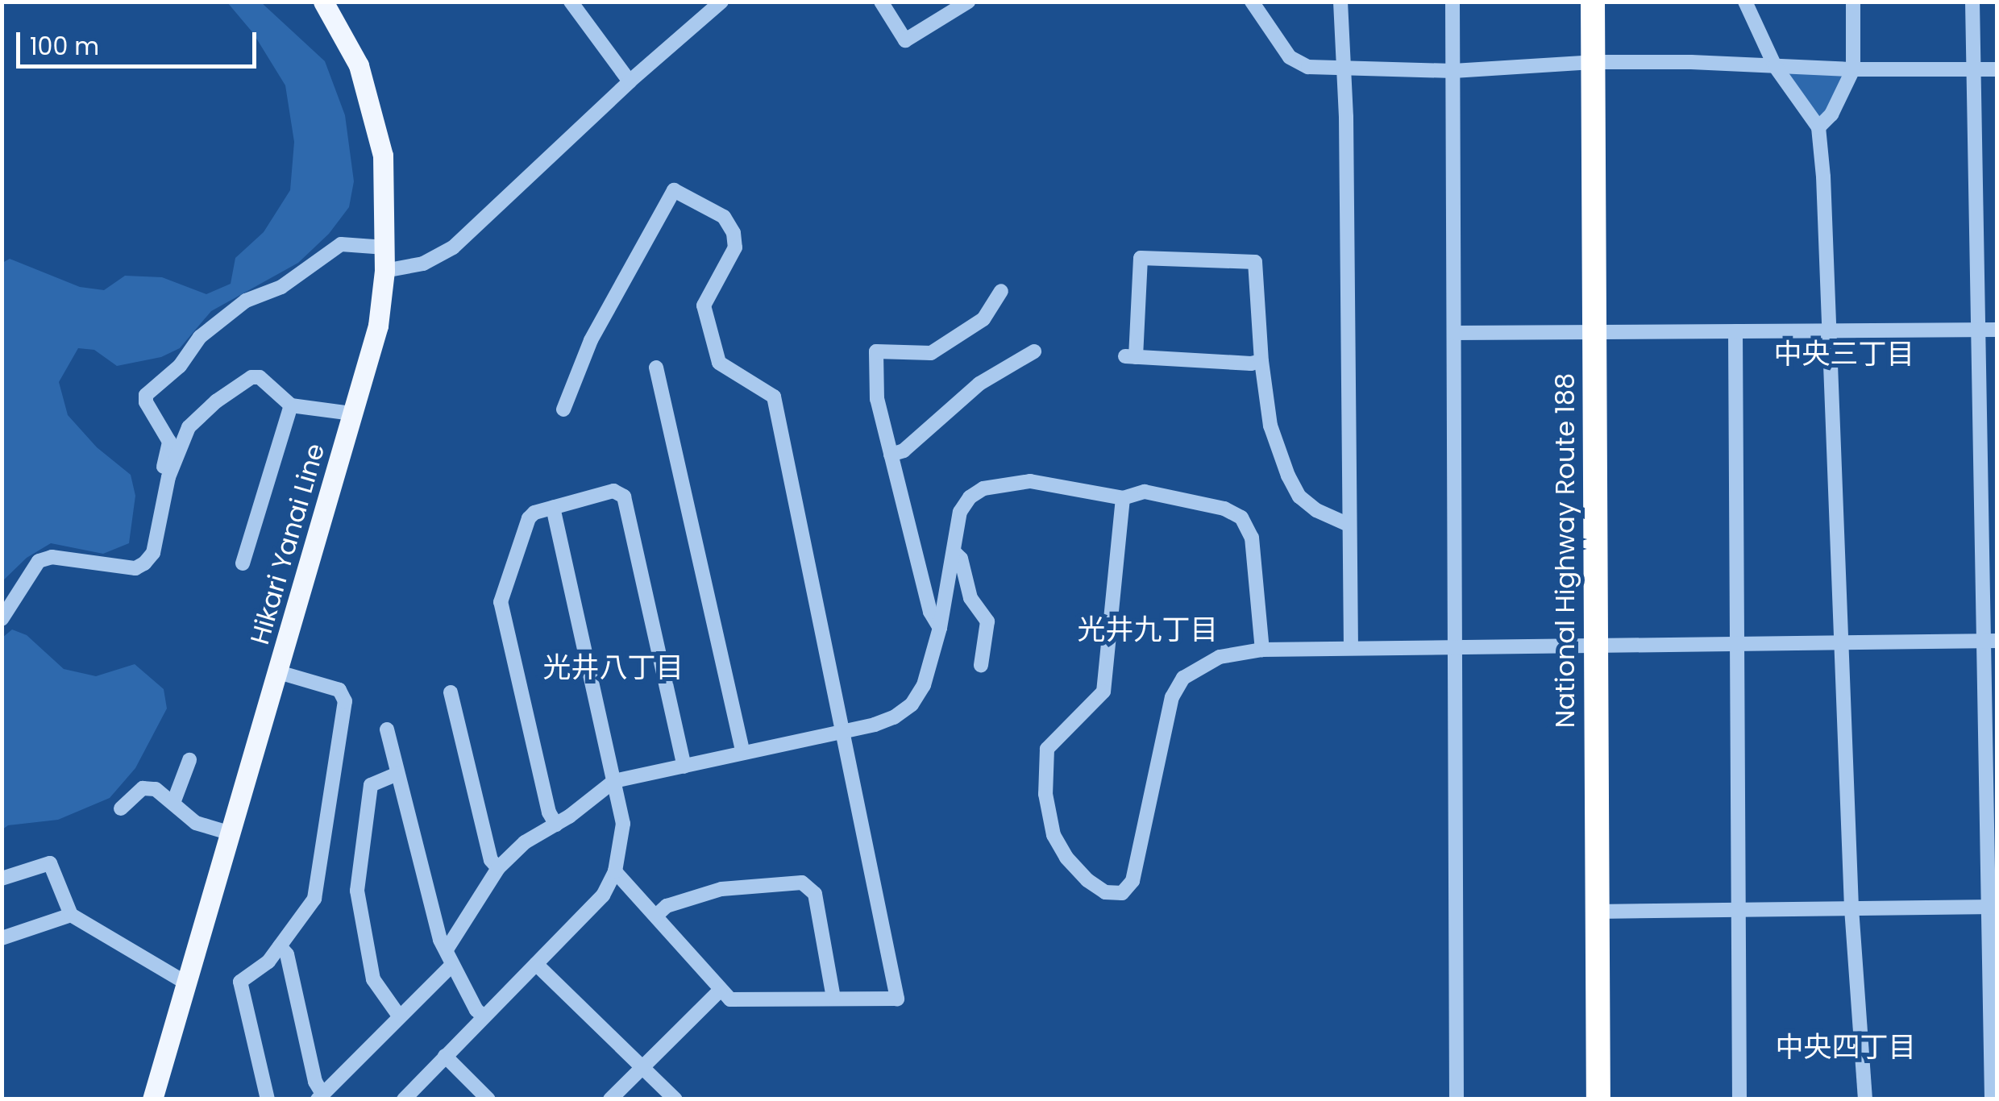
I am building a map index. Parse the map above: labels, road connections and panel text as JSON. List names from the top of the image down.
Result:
{
  "streets": {
    "highway": ["National Highway Route 188"],
    "main road": ["Hikari Yanai Line"]
  },
  "districts": [
    "中央三丁目",
    "光井九丁目",
    "光井八丁目",
    "中央四丁目"
  ],
  "scale_bar": "100 m"
}
